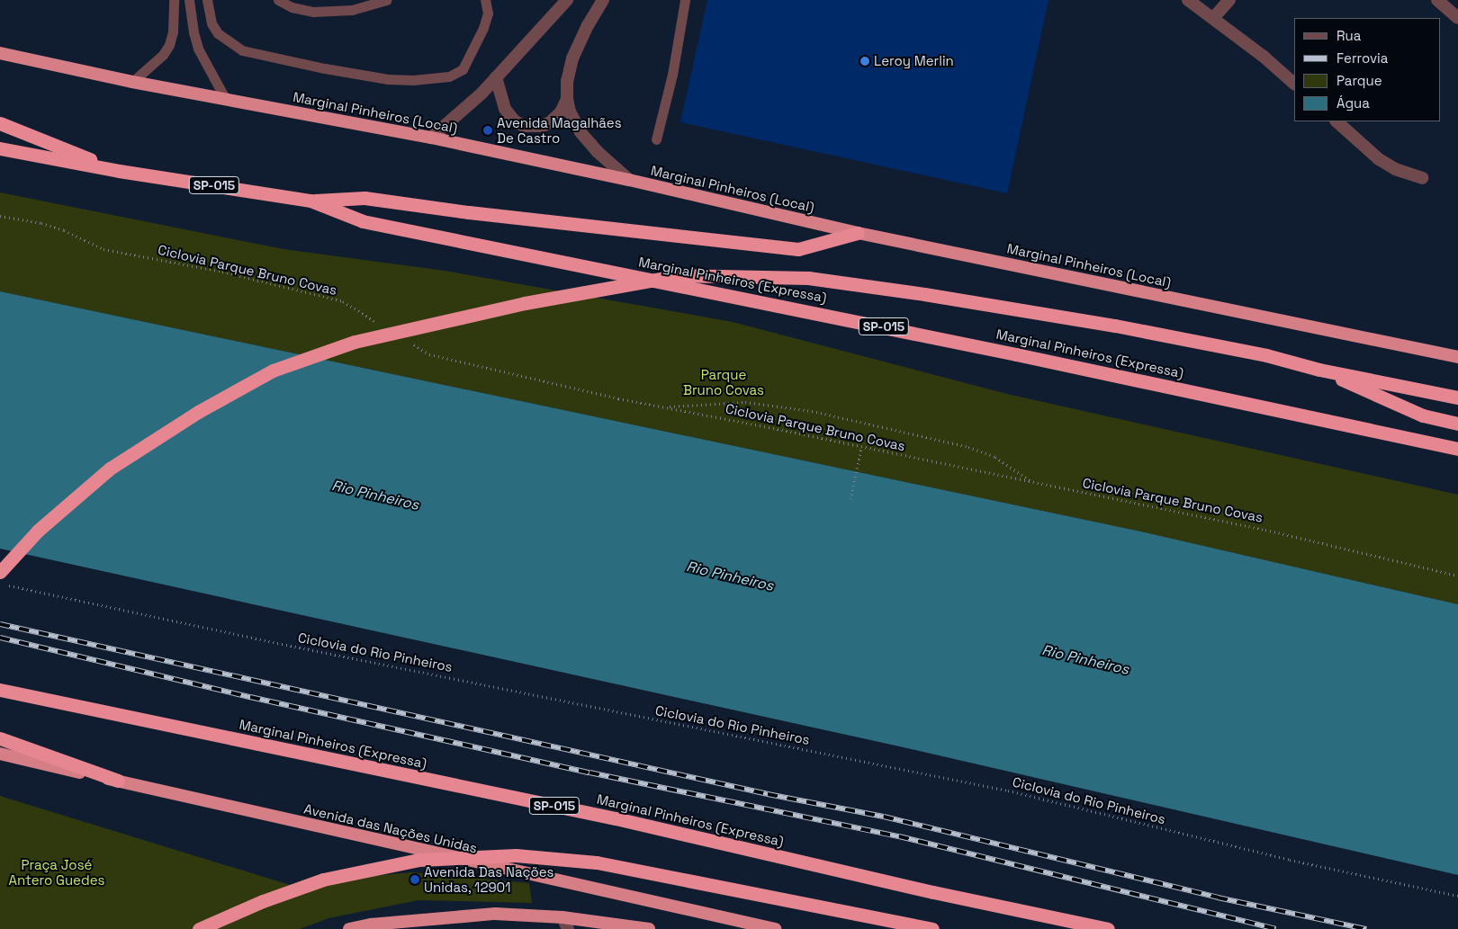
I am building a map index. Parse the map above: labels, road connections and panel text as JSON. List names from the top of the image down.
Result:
{
  "streets": {
    "highway": [
      "Marginal Pinheiros (Local)",
      "SP-015",
      "Marginal Pinheiros (Expressa)",
      "Avenida das Nações Unidas"
    ],
    "path": ["Ciclovia Parque Bruno Covas", "Ciclovia do Rio Pinheiros"]
  },
  "water": ["Rio Pinheiros"],
  "parks": ["Parque Bruno Covas", "Praça José Antero Guedes"],
  "places": ["Leroy Merlin", "Avenida Magalhães De Castro", "Avenida Das Nações Unidas, 12901"],
  "legend": [
    "Rua",
    "Ferrovia",
    "Parque",
    "Água"
  ]
}
